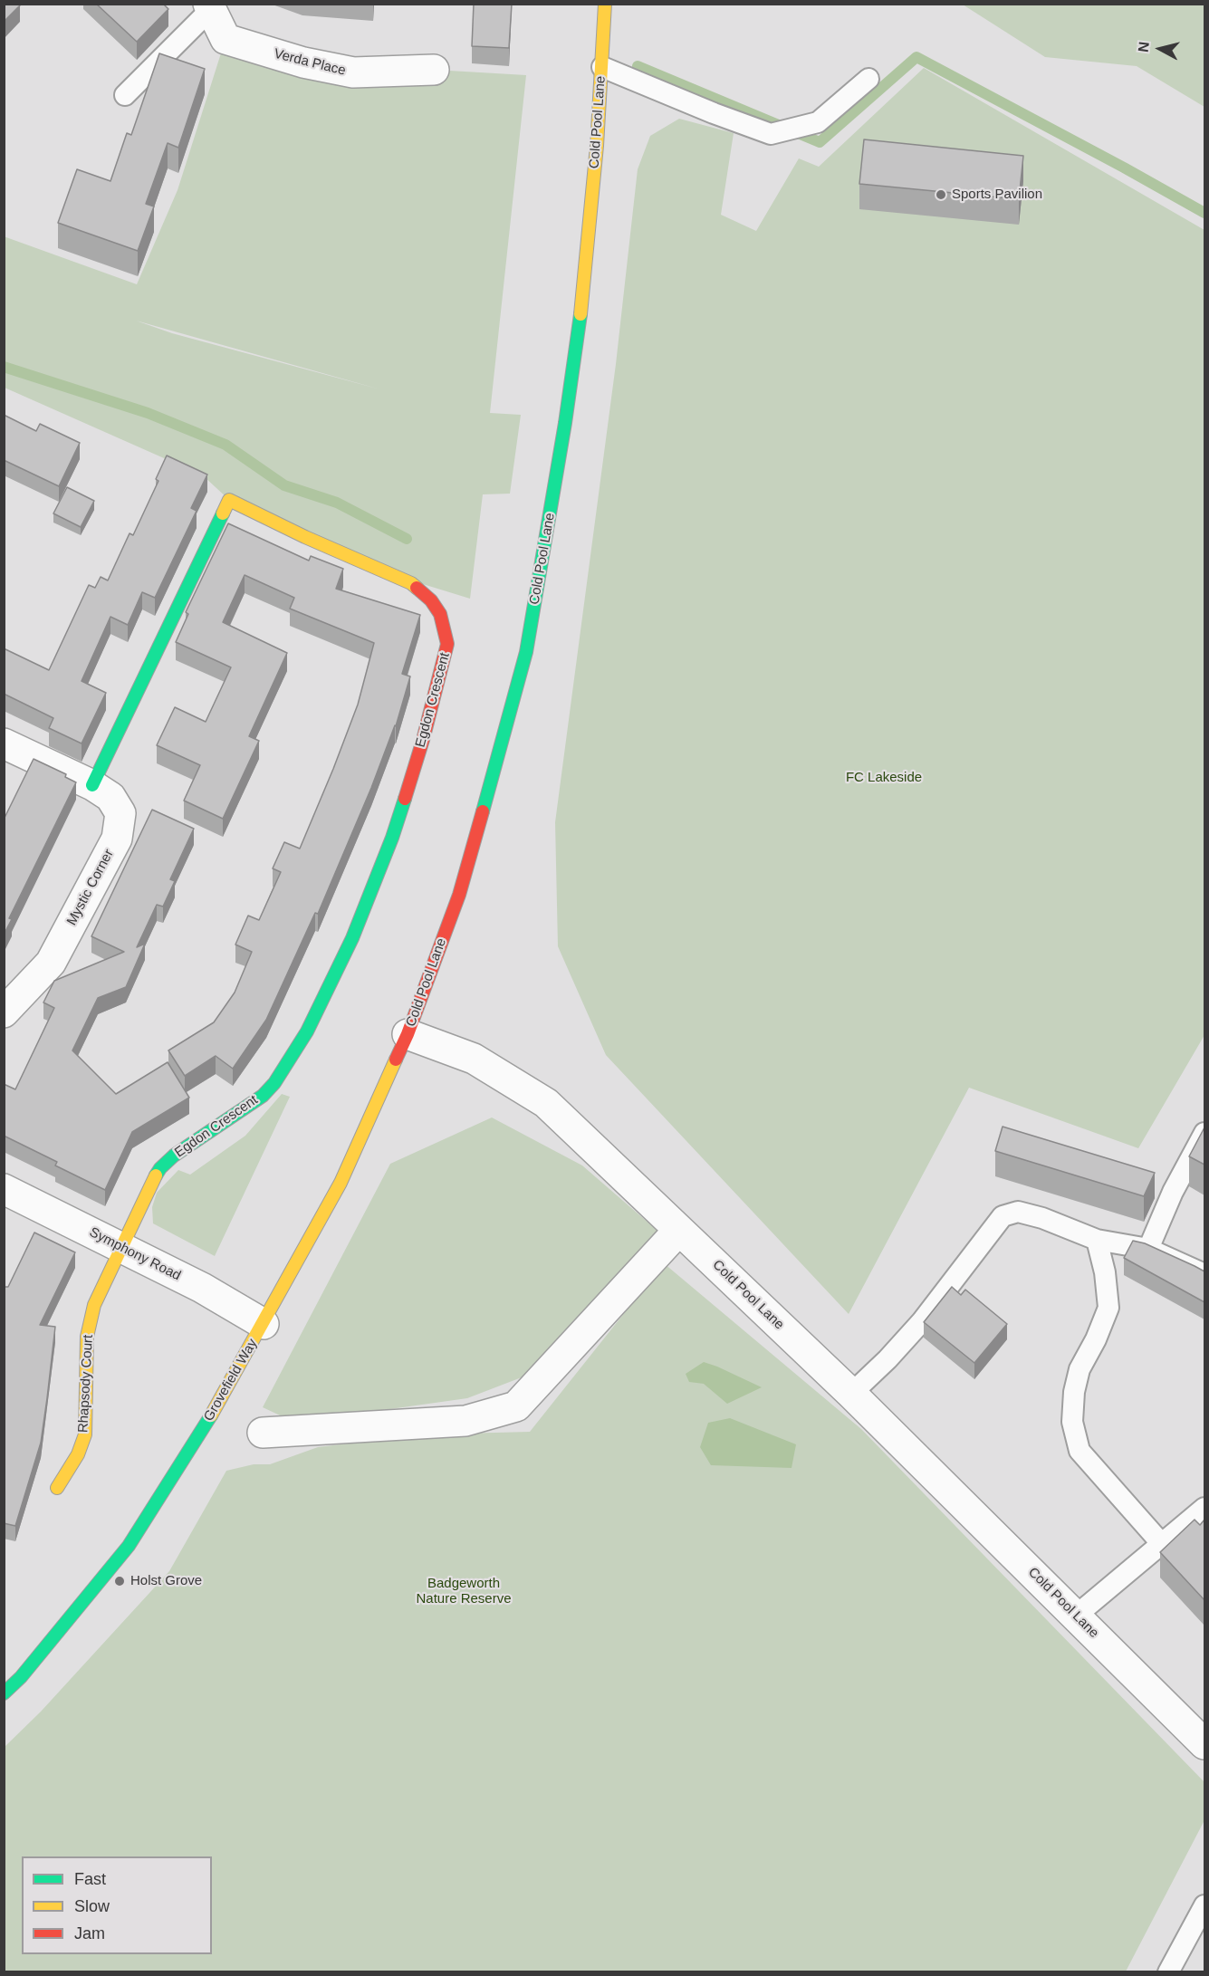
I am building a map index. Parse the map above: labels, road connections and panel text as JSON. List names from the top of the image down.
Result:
{
  "streets": {
    "street": [
      "Verda Place",
      "Cold Pool Lane",
      "Egdon Crescent",
      "Mystic Corner",
      "Symphony Road",
      "Grovefield Way",
      "Rhapsody Court"
    ]
  },
  "crossings": [
    ["Cold Pool Lane", "Grovefield Way"],
    ["Egdon Crescent", "Mystic Corner"],
    ["Egdon Crescent", "Symphony Road"],
    ["Egdon Crescent", "Rhapsody Court"],
    ["Symphony Road", "Grovefield Way"],
    ["Symphony Road", "Rhapsody Court"]
  ],
  "parks": ["FC Lakeside", "Badgeworth Nature Reserve"],
  "places": ["Sports Pavilion", "Holst Grove"],
  "legend": ["Fast", "Slow", "Jam"],
  "north": "left"
}
